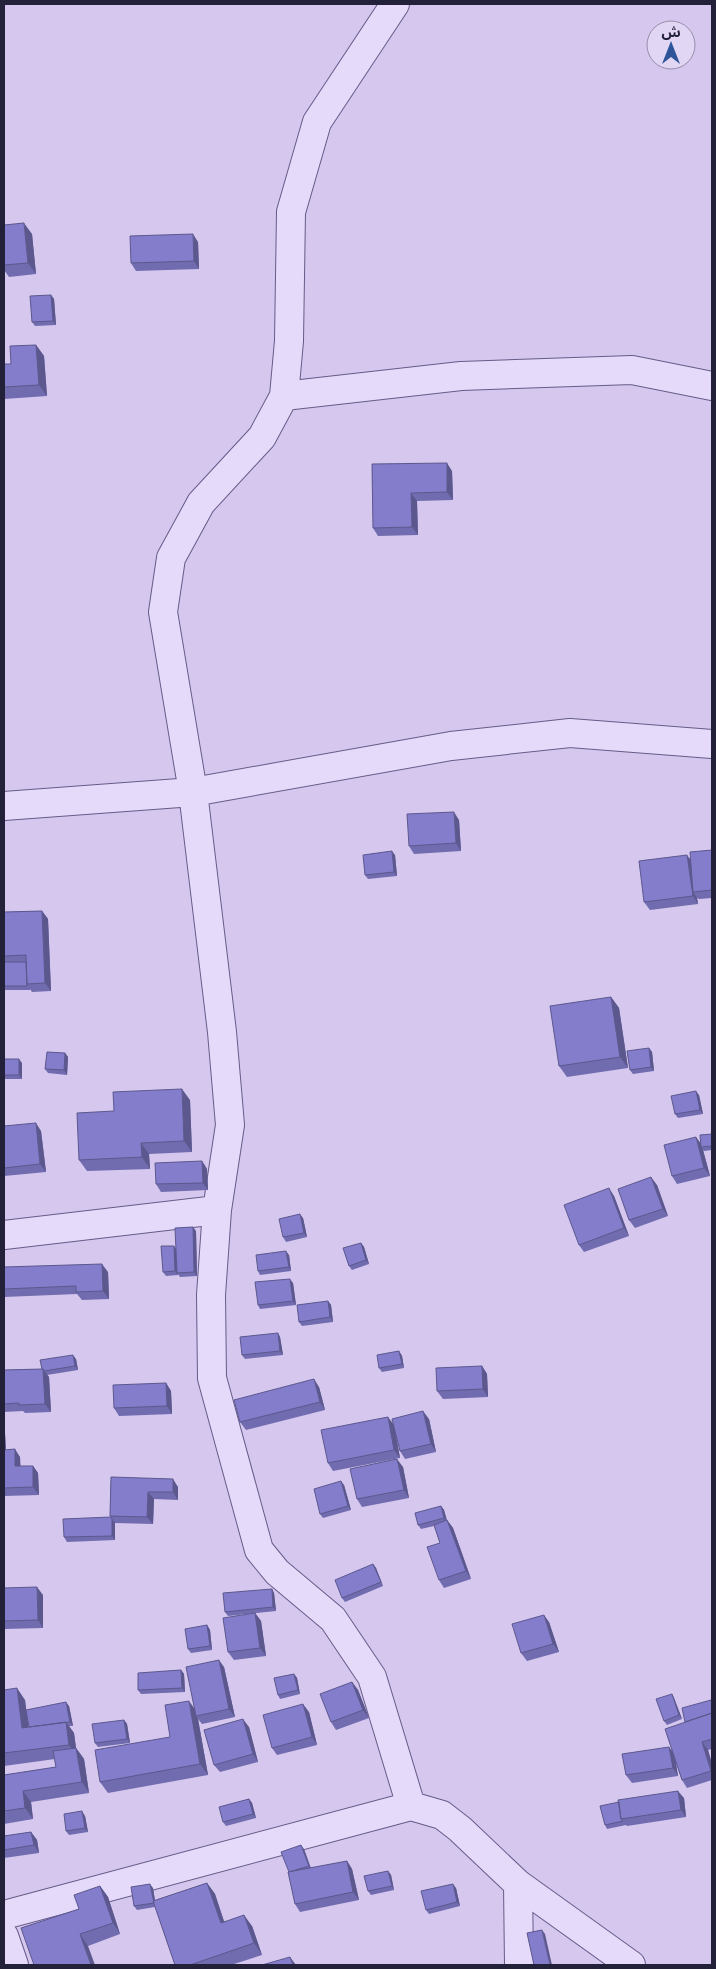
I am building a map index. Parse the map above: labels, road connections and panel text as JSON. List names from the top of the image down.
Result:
{
  "north": "top"
}
